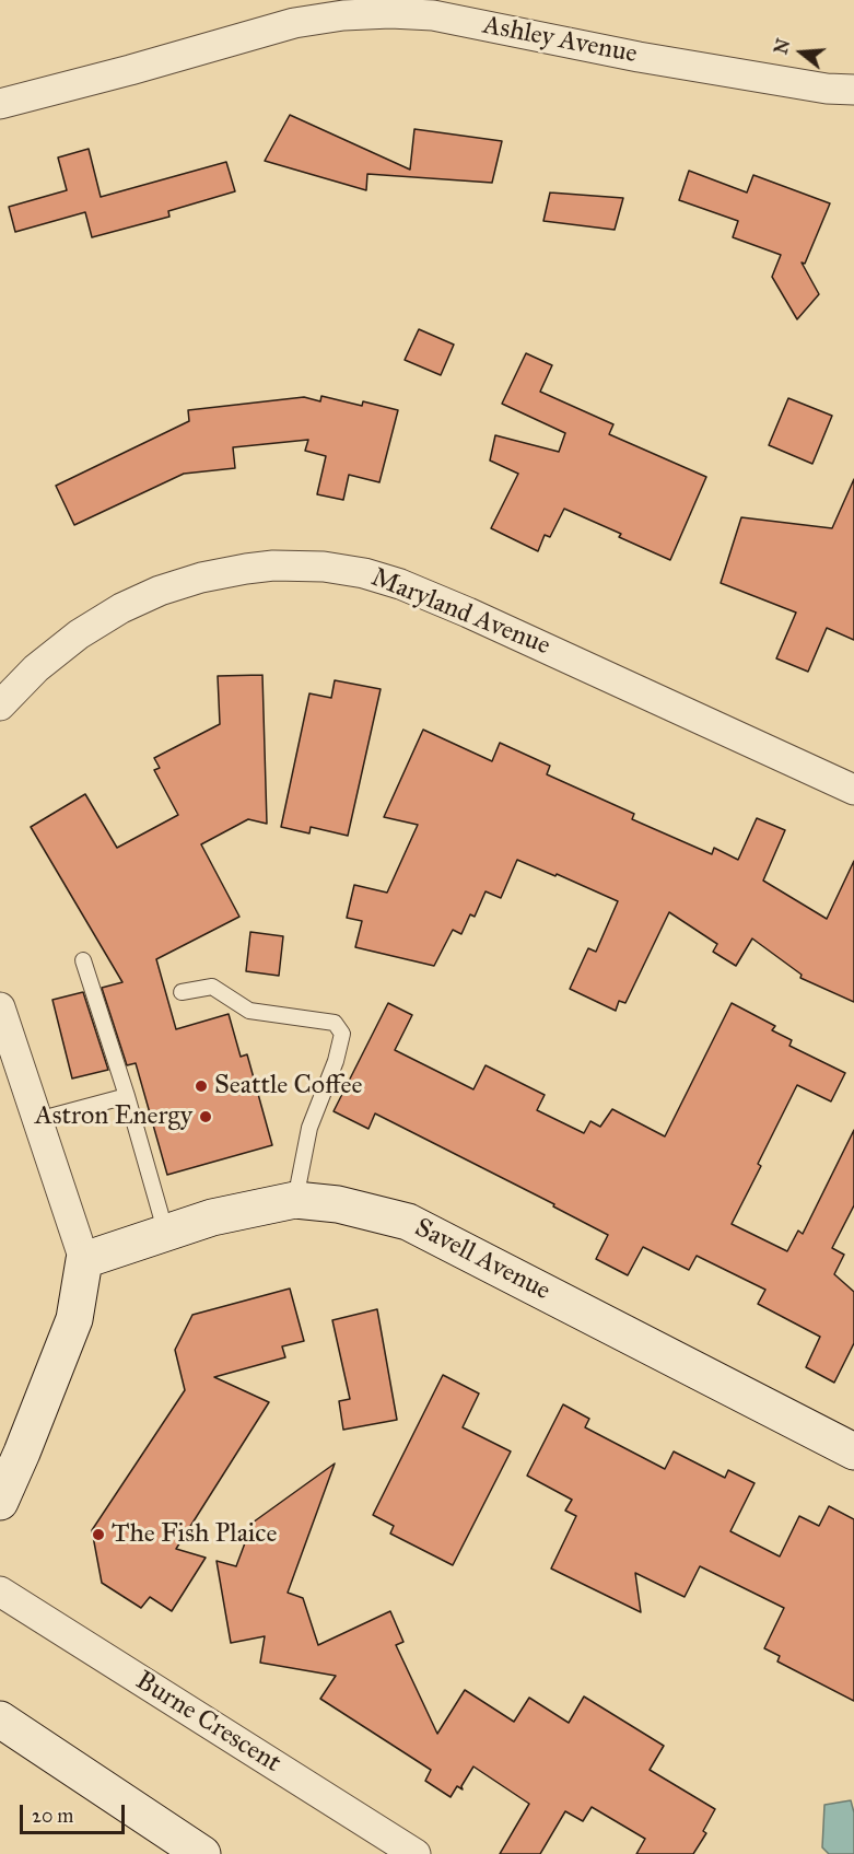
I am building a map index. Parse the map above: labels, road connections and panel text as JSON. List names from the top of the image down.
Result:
{
  "streets": {
    "street": [
      "Ashley Avenue",
      "Maryland Avenue",
      "Savell Avenue",
      "Burne Crescent"
    ]
  },
  "places": ["Seattle Coffee", "Astron Energy", "The Fish Plaice"],
  "scale_bar": "20 m",
  "north": "left"
}
